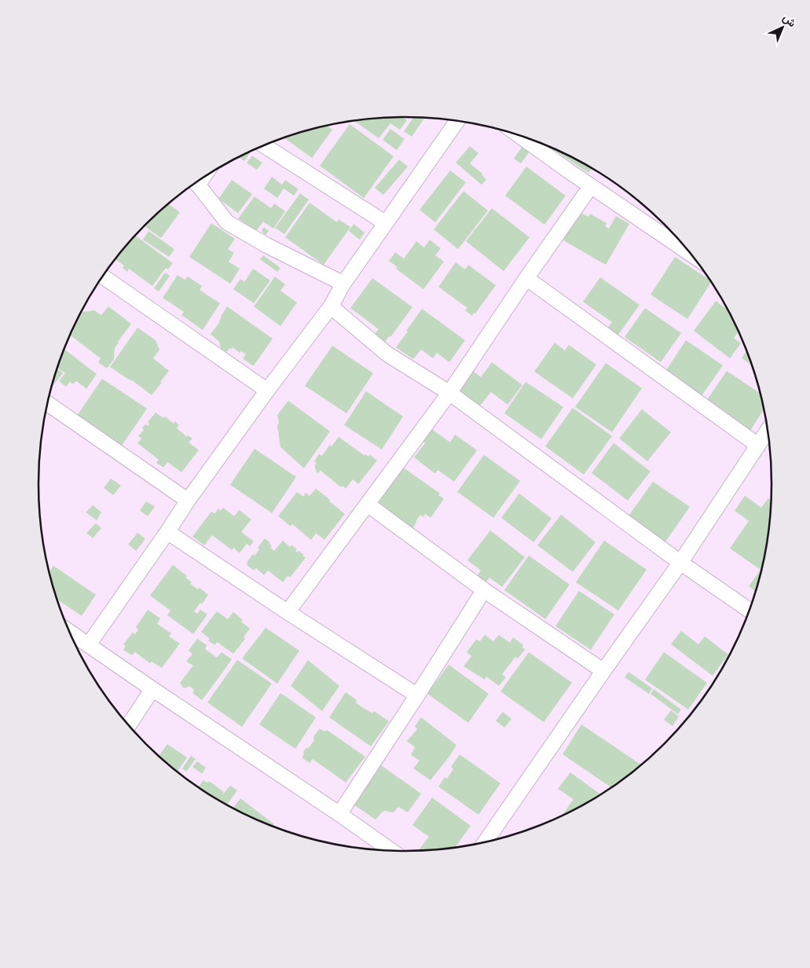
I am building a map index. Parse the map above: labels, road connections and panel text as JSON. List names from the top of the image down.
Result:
{
  "north": "top right"
}
